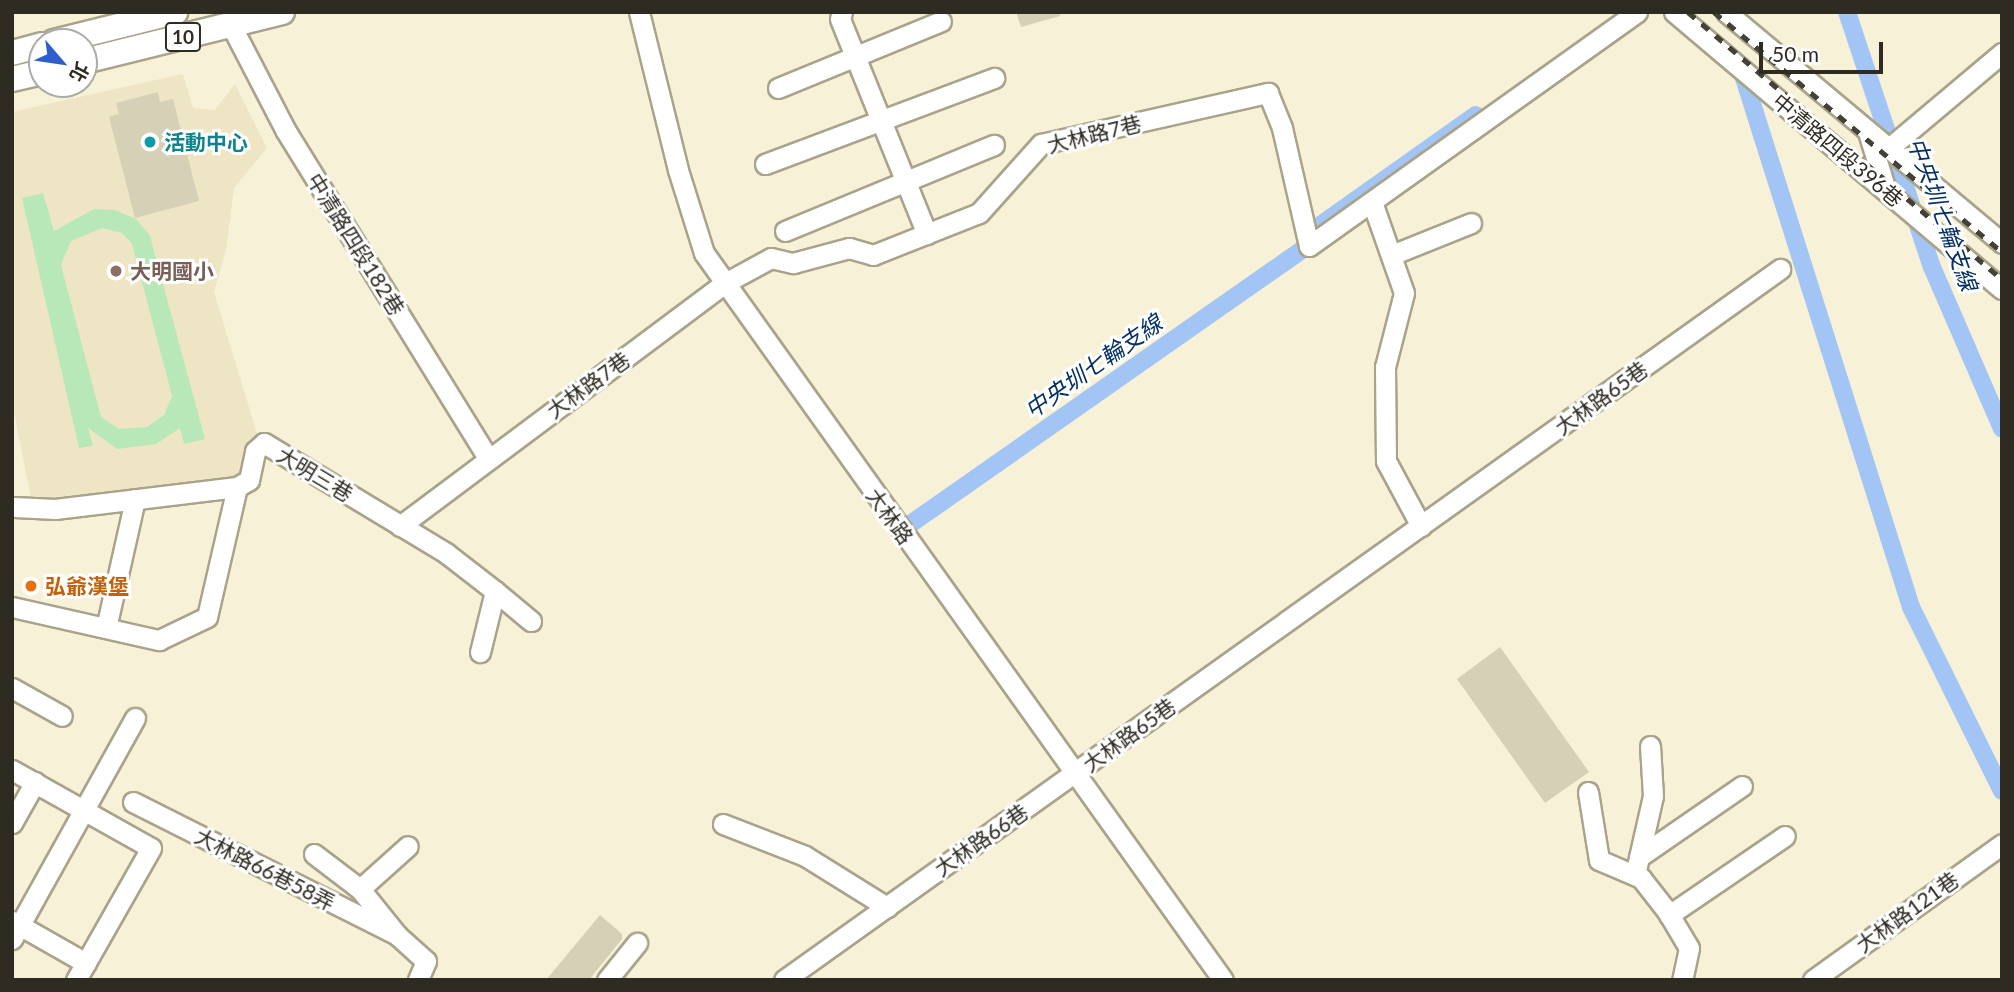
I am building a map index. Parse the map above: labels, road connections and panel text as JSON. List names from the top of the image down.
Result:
{
  "streets": {
    "main road": ["10"],
    "street": [
      "大林路7巷",
      "中清路四段396巷",
      "中清路四段182巷",
      "大林路65巷",
      "大明三巷",
      "大林路",
      "大林路66巷",
      "大林路66巷58弄",
      "大林路121巷"
    ]
  },
  "crossings": [
    ["10", "中清路四段182巷"],
    ["大林路7巷", "中清路四段182巷"],
    ["大林路7巷", "大明三巷"],
    ["大林路7巷", "大林路"],
    ["大林路65巷", "大林路"],
    ["大林路65巷", "大林路66巷"],
    ["大林路", "大林路66巷"]
  ],
  "water": ["中央圳七輪支線"],
  "places": ["活動中心", "大明國小", "弘爺漢堡"],
  "scale_bar": "50 m",
  "north": "bottom right"
}
